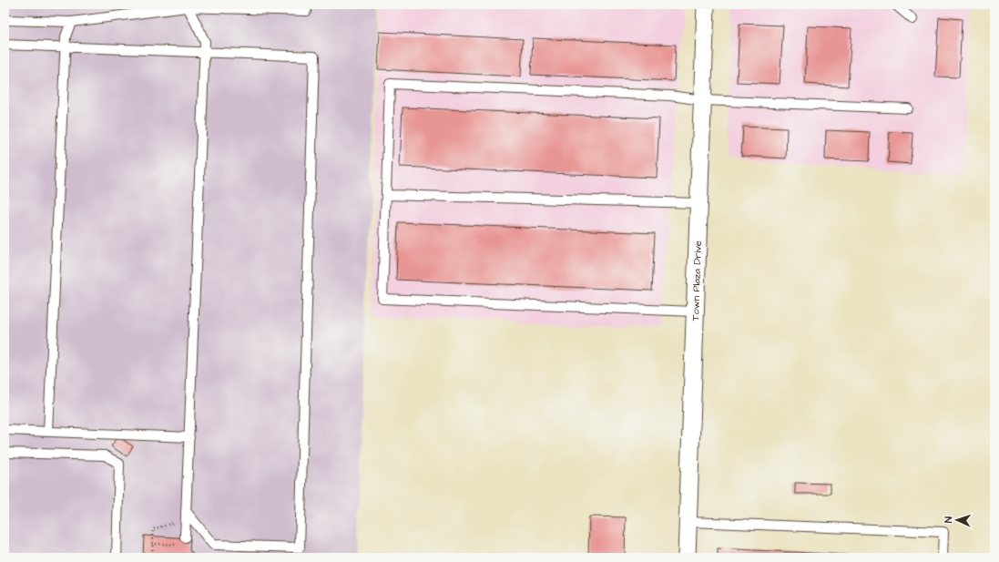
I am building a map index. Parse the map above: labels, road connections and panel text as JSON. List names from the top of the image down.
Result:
{
  "streets": {
    "street": ["Town Plaza Drive"]
  },
  "north": "left"
}
